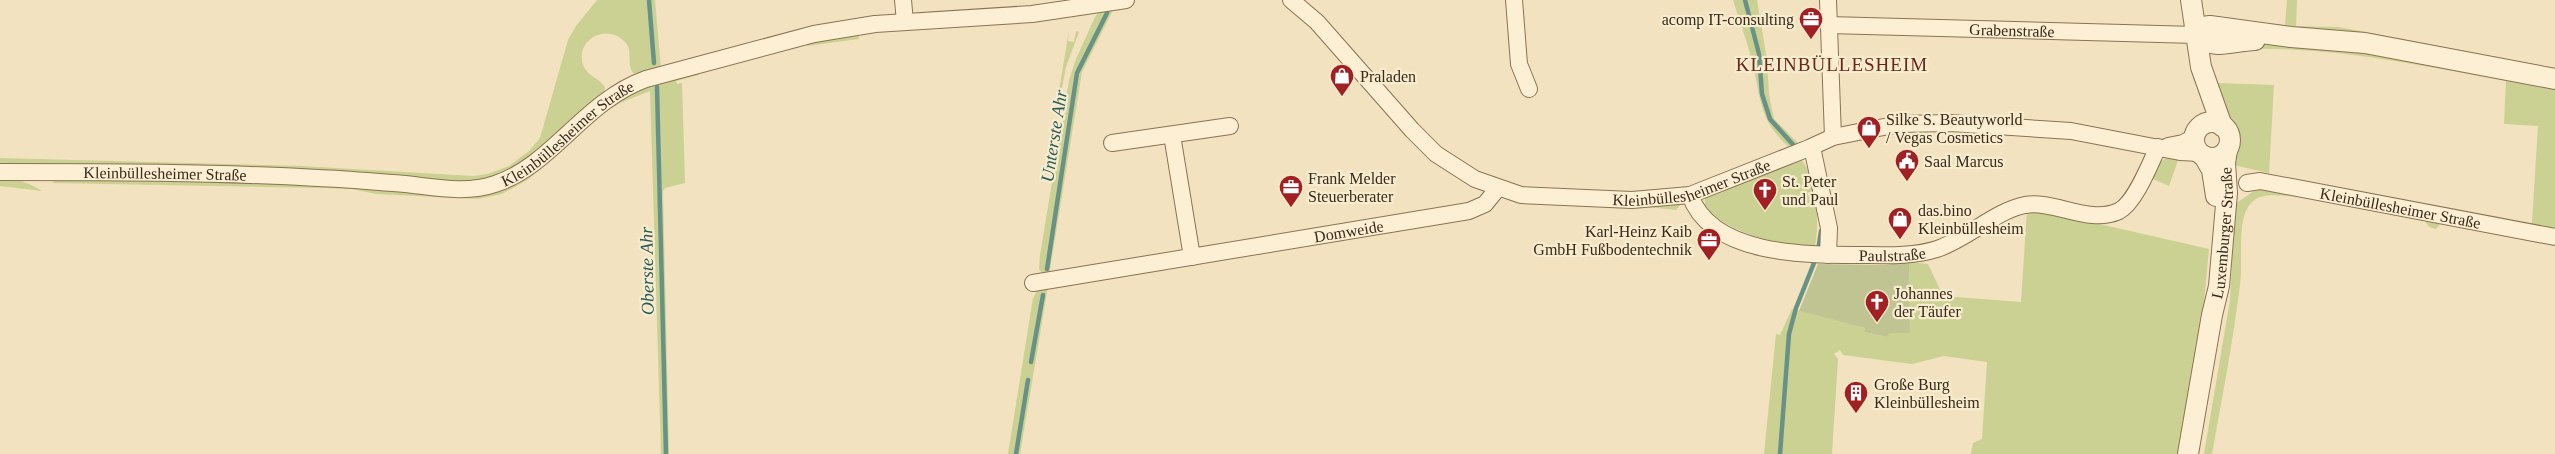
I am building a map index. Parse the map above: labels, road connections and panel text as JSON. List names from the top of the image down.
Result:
{
  "streets": {
    "street": [
      "Grabenstraße",
      "Kleinbüllesheimer Straße",
      "Domweide",
      "Luxemburger Straße",
      "Paulstraße"
    ]
  },
  "crossings": [
    ["Grabenstraße", "Luxemburger Straße"],
    ["Kleinbüllesheimer Straße", "Domweide"],
    ["Kleinbüllesheimer Straße", "Luxemburger Straße"],
    ["Kleinbüllesheimer Straße", "Paulstraße"]
  ],
  "districts": ["KLEINBÜLLESHEIM"],
  "water": ["Unterste Ahr", "Oberste Ahr"],
  "places": {
    "office": ["acomp IT-consulting", "Frank Melder Steuerberater", "Karl-Heinz Kaib GmbH Fußbodentechnik"],
    "shop": ["Praladen", "Silke S. Beautyworld / Vegas Cosmetics", "das.bino Kleinbüllesheim"],
    "public building": ["Saal Marcus"],
    "church": ["St. Peter und Paul", "Johannes der Täufer"],
    "building": ["Große Burg Kleinbüllesheim"]
  }
}
